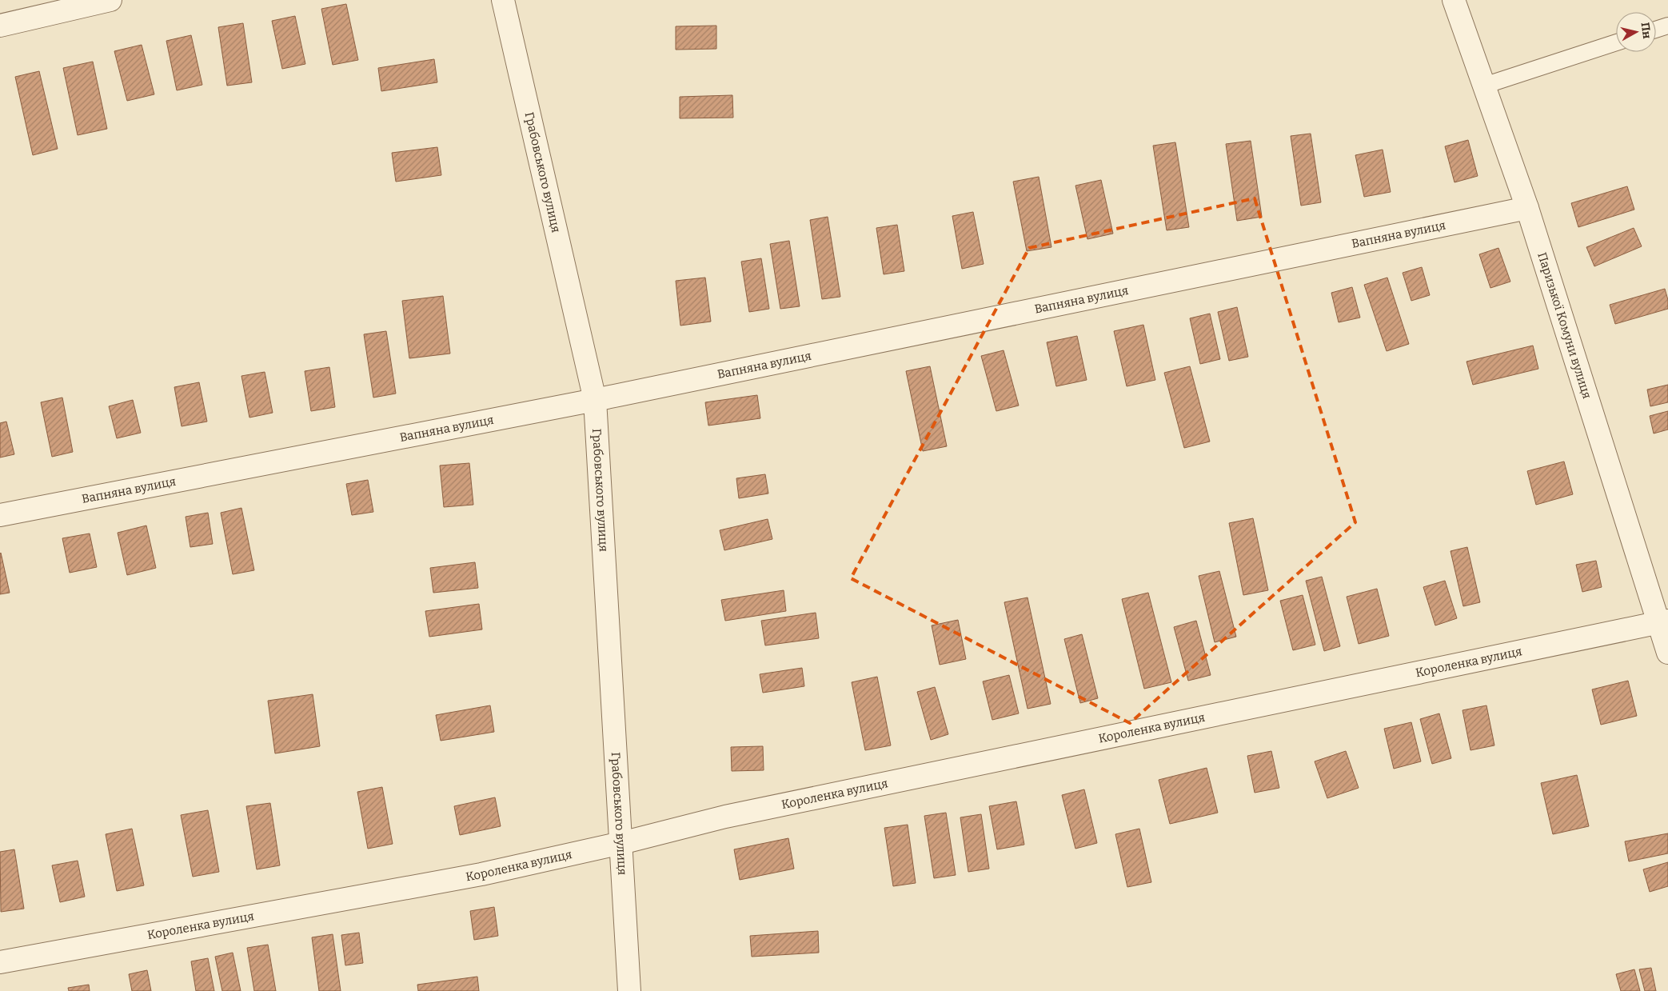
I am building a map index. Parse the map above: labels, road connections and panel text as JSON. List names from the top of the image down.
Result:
{
  "streets": {
    "street": [
      "Грабовського вулиця",
      "Вапняна вулиця",
      "Паризької Комуни вулиця",
      "Короленка вулиця"
    ]
  },
  "crossings": [
    ["Грабовського вулиця", "Вапняна вулиця"],
    ["Грабовського вулиця", "Короленка вулиця"],
    ["Вапняна вулиця", "Паризької Комуни вулиця"],
    ["Паризької Комуни вулиця", "Короленка вулиця"]
  ],
  "north": "right"
}
